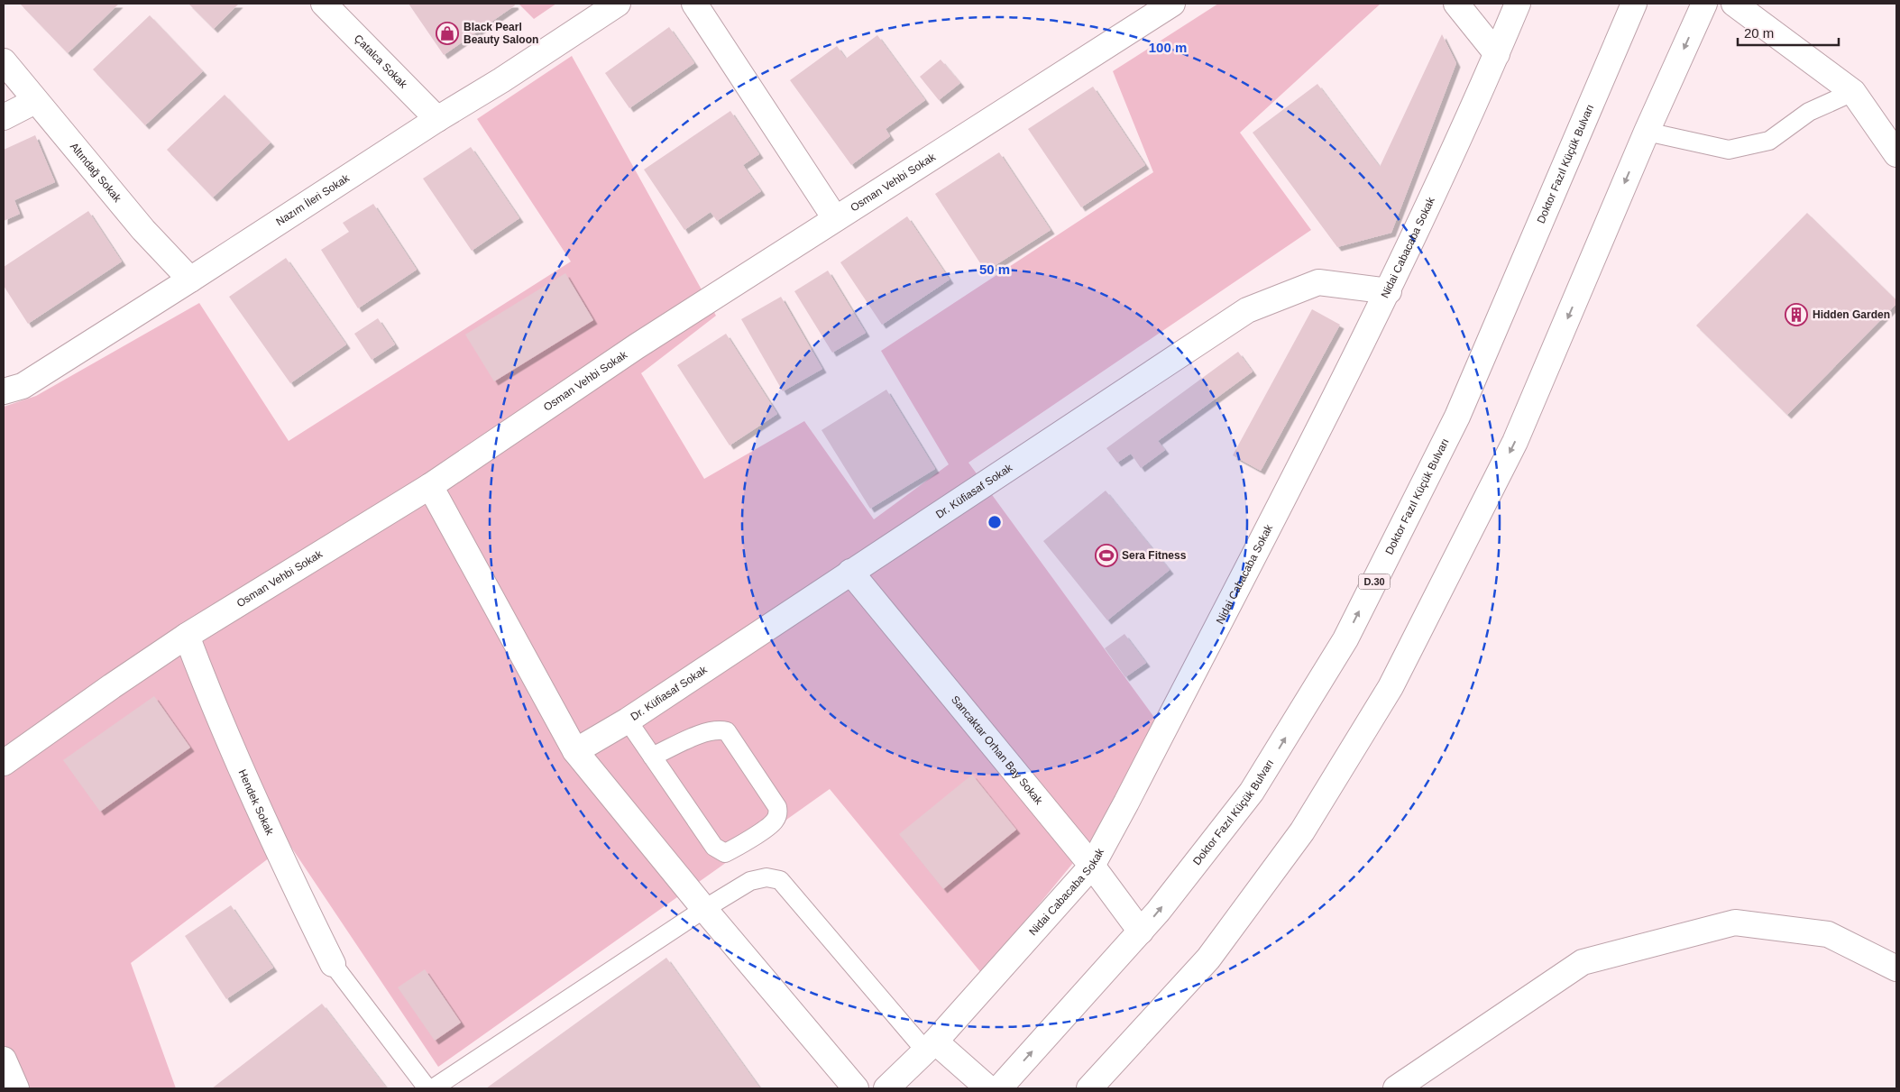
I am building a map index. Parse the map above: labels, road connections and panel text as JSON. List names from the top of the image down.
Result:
{
  "streets": {
    "main road": [
      "Çatalca Sokak",
      "Doktor Fazıl Küçük Bulvarı",
      "Altındağ Sokak",
      "Osman Vehbi Sokak",
      "Nazım İleri Sokak",
      "Nidai Cabacaba Sokak",
      "Dr. Küfiasaf Sokak",
      "D.30",
      "Sancaktar Orhan Bay Sokak",
      "Hendek Sokak"
    ]
  },
  "crossings": [
    ["Çatalca Sokak", "Nazım İleri Sokak"],
    ["Doktor Fazıl Küçük Bulvarı", "Sancaktar Orhan Bay Sokak"],
    ["Altındağ Sokak", "Nazım İleri Sokak"],
    ["Osman Vehbi Sokak", "Hendek Sokak"],
    ["Nidai Cabacaba Sokak", "Dr. Küfiasaf Sokak"],
    ["Nidai Cabacaba Sokak", "Sancaktar Orhan Bay Sokak"],
    ["Dr. Küfiasaf Sokak", "Sancaktar Orhan Bay Sokak"]
  ],
  "places": {
    "shop": ["Black Pearl Beauty Saloon"],
    "building": ["Hidden Garden"],
    "sports": ["Sera Fitness"]
  },
  "scale_bar": "20 m",
  "rings": ["100 m", "50 m"]
}
